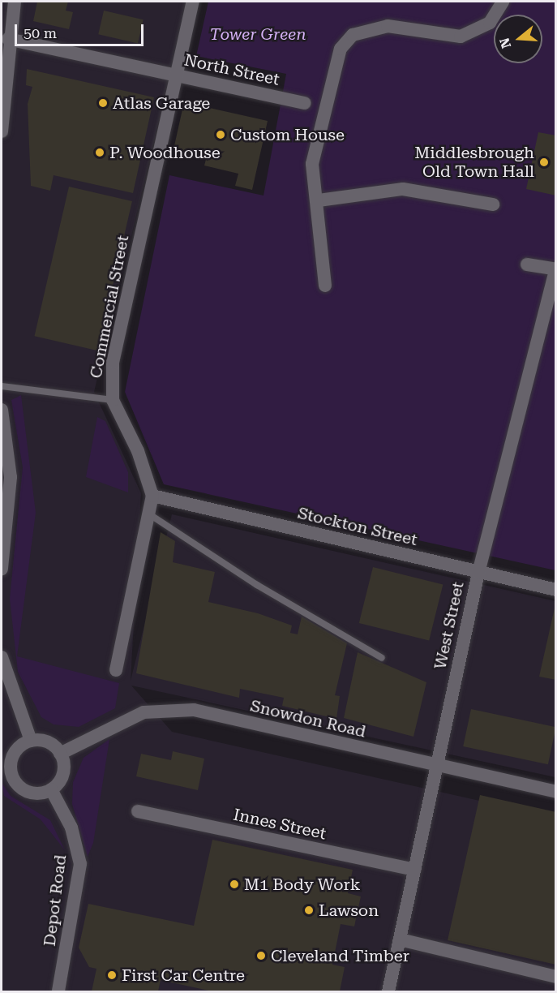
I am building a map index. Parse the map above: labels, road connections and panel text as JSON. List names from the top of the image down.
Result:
{
  "streets": {
    "street": [
      "North Street",
      "Commercial Street",
      "Stockton Street",
      "West Street",
      "Snowdon Road",
      "Innes Street",
      "Depot Road"
    ]
  },
  "crossings": [
    ["North Street", "Commercial Street"],
    ["Commercial Street", "Stockton Street"],
    ["Stockton Street", "West Street"],
    ["West Street", "Snowdon Road"],
    ["West Street", "Innes Street"],
    ["Snowdon Road", "Depot Road"]
  ],
  "parks": ["Tower Green"],
  "places": [
    "Atlas Garage",
    "Custom House",
    "P. Woodhouse",
    "Middlesbrough Old Town Hall",
    "M1 Body Work",
    "Lawson",
    "Cleveland Timber",
    "First Car Centre"
  ],
  "scale_bar": "50 m",
  "north": "left"
}
